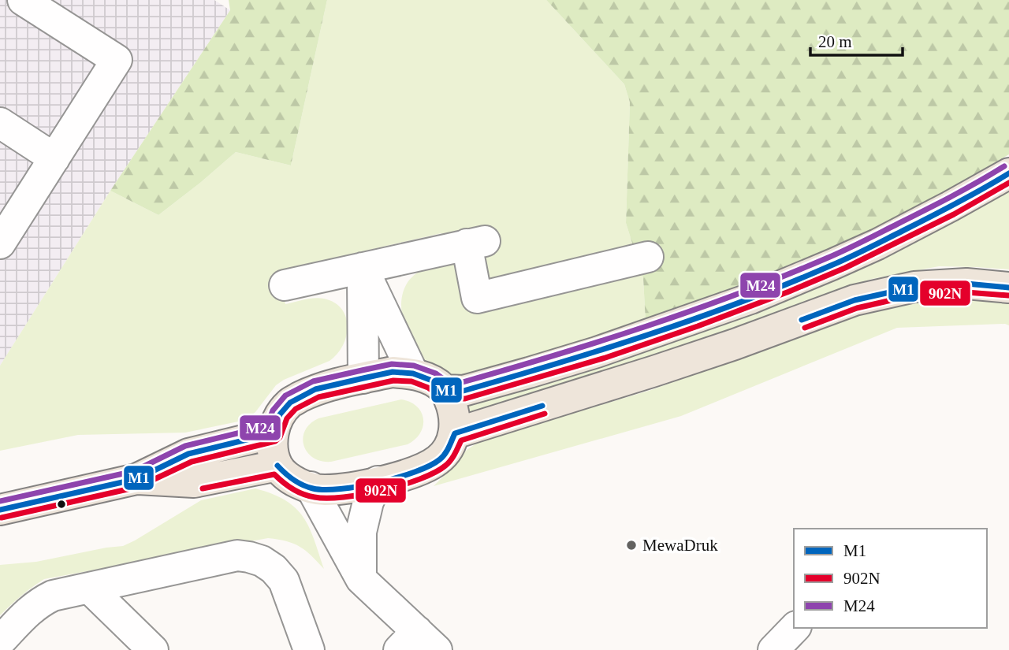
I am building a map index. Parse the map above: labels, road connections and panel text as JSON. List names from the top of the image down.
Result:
{
  "places": ["MewaDruk"],
  "lines": ["transit line M24", "transit line M1", "transit line 902N"],
  "legend": ["M1", "902N", "M24"],
  "scale_bar": "20 m"
}
